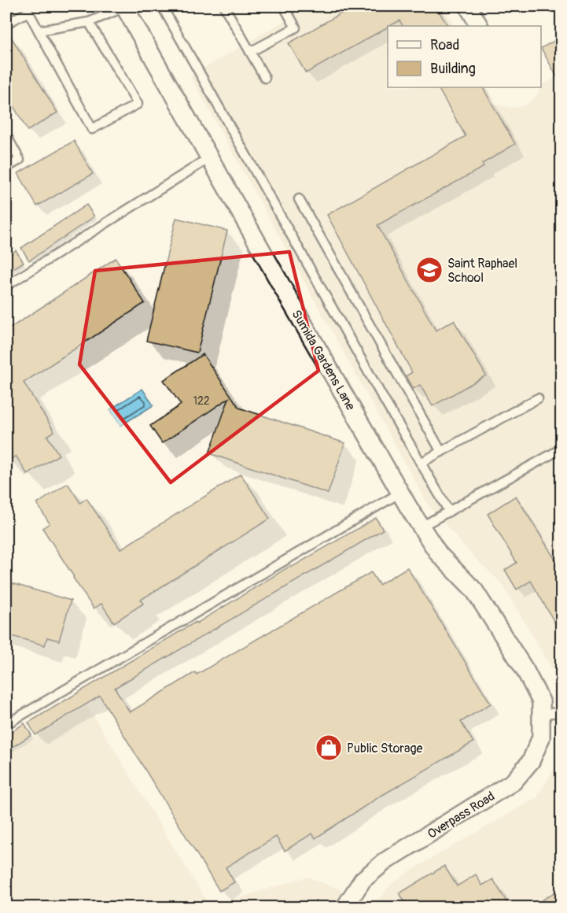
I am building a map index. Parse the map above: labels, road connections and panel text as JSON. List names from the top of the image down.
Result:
{
  "streets": {
    "street": ["Sumida Gardens Lane", "Overpass Road"]
  },
  "crossings": [
    ["Sumida Gardens Lane", "Overpass Road"]
  ],
  "places": {
    "school or university": ["Saint Raphael School"],
    "shop": ["Public Storage"]
  },
  "house_numbers": ["122"],
  "legend": ["Road", "Building"]
}
